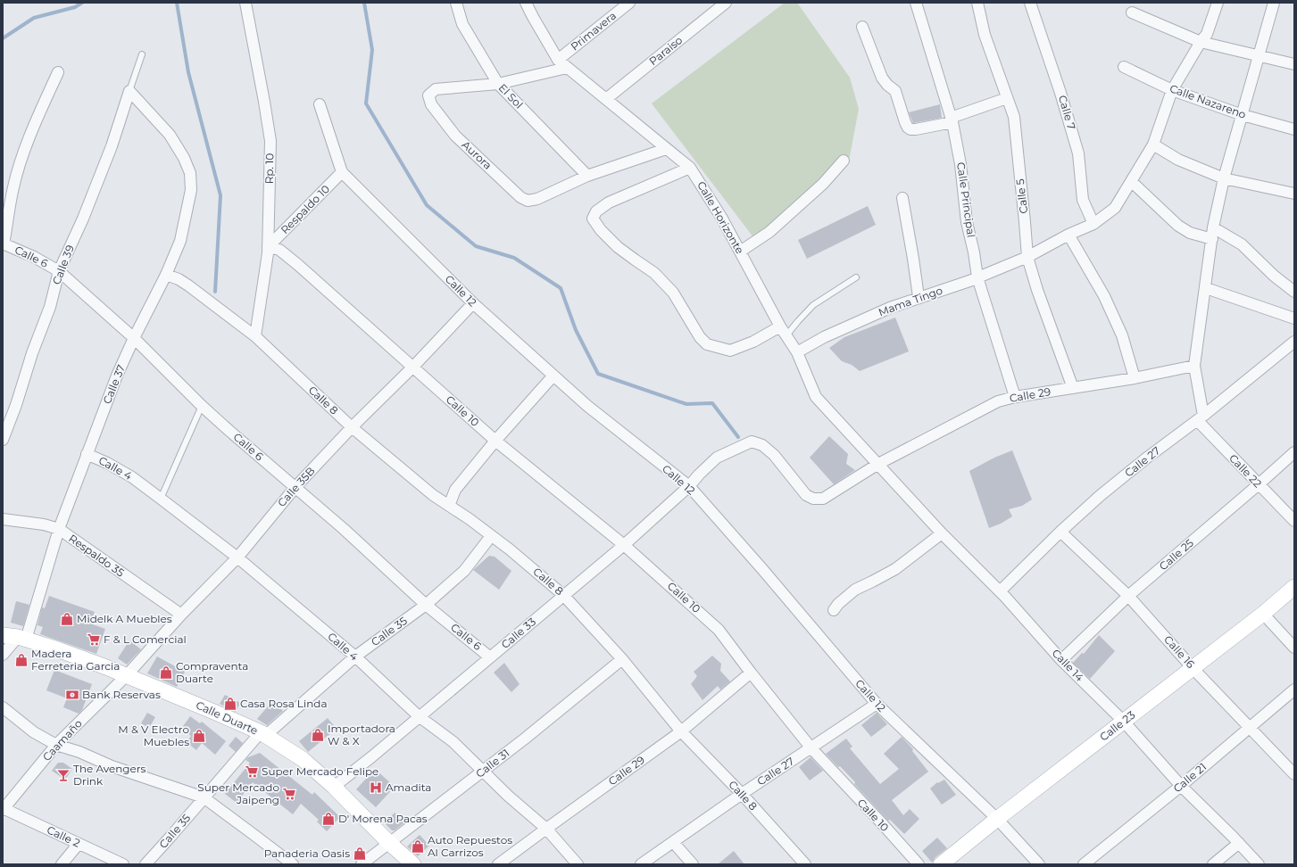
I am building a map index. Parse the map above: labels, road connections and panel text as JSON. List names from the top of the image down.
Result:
{
  "streets": {
    "street": [
      "Primavera",
      "Paraiso",
      "El Sol",
      "Calle Nazareno",
      "Calle 7",
      "Aurora",
      "Rp. 10",
      "Calle 5",
      "Calle Principal",
      "Respaldo 10",
      "Calle Horizonte",
      "Calle 6",
      "Calle 39",
      "Calle 12",
      "Mama Tingo",
      "Calle 37",
      "Calle 29",
      "Calle 8",
      "Calle 10",
      "Calle 27",
      "Calle 4",
      "Calle 22",
      "Calle 35B",
      "Calle 25",
      "Respaldo 35",
      "Calle 35",
      "Calle 33",
      "Calle 16",
      "Calle 14",
      "Calle Duarte",
      "Calle 23",
      "Caamaño",
      "Calle 31",
      "Calle 21",
      "Calle 2"
    ]
  },
  "crossings": [
    ["Primavera", "Calle Horizonte"],
    ["Paraiso", "Calle Horizonte"],
    ["El Sol", "Aurora"],
    ["Calle Nazareno", "Mama Tingo"],
    ["Calle 7", "Mama Tingo"],
    ["Rp. 10", "Respaldo 10"],
    ["Rp. 10", "Calle 8"],
    ["Rp. 10", "Calle 10"],
    ["Calle 5", "Mama Tingo"],
    ["Calle 5", "Calle 29"],
    ["Calle Principal", "Mama Tingo"],
    ["Calle Principal", "Calle 29"],
    ["Respaldo 10", "Calle 12"],
    ["Respaldo 10", "Calle 10"],
    ["Calle Horizonte", "Mama Tingo"],
    ["Calle Horizonte", "Calle 29"],
    ["Calle Horizonte", "Calle 14"],
    ["Calle 6", "Calle 39"],
    ["Calle 6", "Calle 37"],
    ["Calle 6", "Calle 35B"],
    ["Calle 6", "Calle 35"],
    ["Calle 6", "Calle 33"],
    ["Calle 39", "Calle 37"],
    ["Calle 12", "Calle 27"],
    ["Calle 12", "Calle 35B"],
    ["Calle 12", "Calle 33"],
    ["Calle 12", "Calle 23"],
    ["Calle 37", "Calle 8"],
    ["Calle 37", "Calle 4"],
    ["Calle 37", "Respaldo 35"],
    ["Calle 37", "Calle Duarte"],
    ["Calle 29", "Calle 8"],
    ["Calle 29", "Calle 10"],
    ["Calle 29", "Calle 4"],
    ["Calle 29", "Calle 33"],
    ["Calle 29", "Calle 14"],
    ["Calle 8", "Calle 27"],
    ["Calle 8", "Calle 35B"],
    ["Calle 8", "Calle 35"],
    ["Calle 8", "Calle 33"],
    ["Calle 8", "Calle 31"],
    ["Calle 10", "Calle 27"],
    ["Calle 10", "Calle 35B"],
    ["Calle 10", "Calle 33"],
    ["Calle 27", "Calle 22"],
    ["Calle 27", "Calle 16"],
    ["Calle 27", "Calle 14"],
    ["Calle 4", "Calle 35B"],
    ["Calle 4", "Calle 35"],
    ["Calle 4", "Calle 33"],
    ["Calle 4", "Calle 31"],
    ["Calle 22", "Calle 25"],
    ["Calle 35B", "Respaldo 35"],
    ["Calle 35B", "Calle Duarte"],
    ["Calle 35B", "Caamaño"],
    ["Calle 25", "Calle 16"],
    ["Calle 25", "Calle 14"],
    ["Calle 35", "Calle Duarte"],
    ["Calle 33", "Calle Duarte"],
    ["Calle 16", "Calle 23"],
    ["Calle 16", "Calle 21"],
    ["Calle 14", "Calle 23"],
    ["Calle 14", "Calle 21"],
    ["Calle Duarte", "Caamaño"],
    ["Calle Duarte", "Calle 31"],
    ["Caamaño", "Calle 2"]
  ],
  "places": {
    "shop": [
      "Midelk A Muebles",
      "Madera Ferreteria Garcia",
      "Compraventa Duarte",
      "Casa Rosa Linda",
      "Importadora W & X",
      "M & V Electro Muebles",
      "D' Morena Pacas",
      "Auto Repuestos Al Carrizos",
      "Panaderia Oasis"
    ],
    "supermarket": ["F & L Comercial", "Super Mercado Felipe", "Super Mercado Jaipeng"],
    "bank": ["Bank Reservas"],
    "bar": ["The Avengers Drink"],
    "hospital": ["Amadita"]
  }
}
